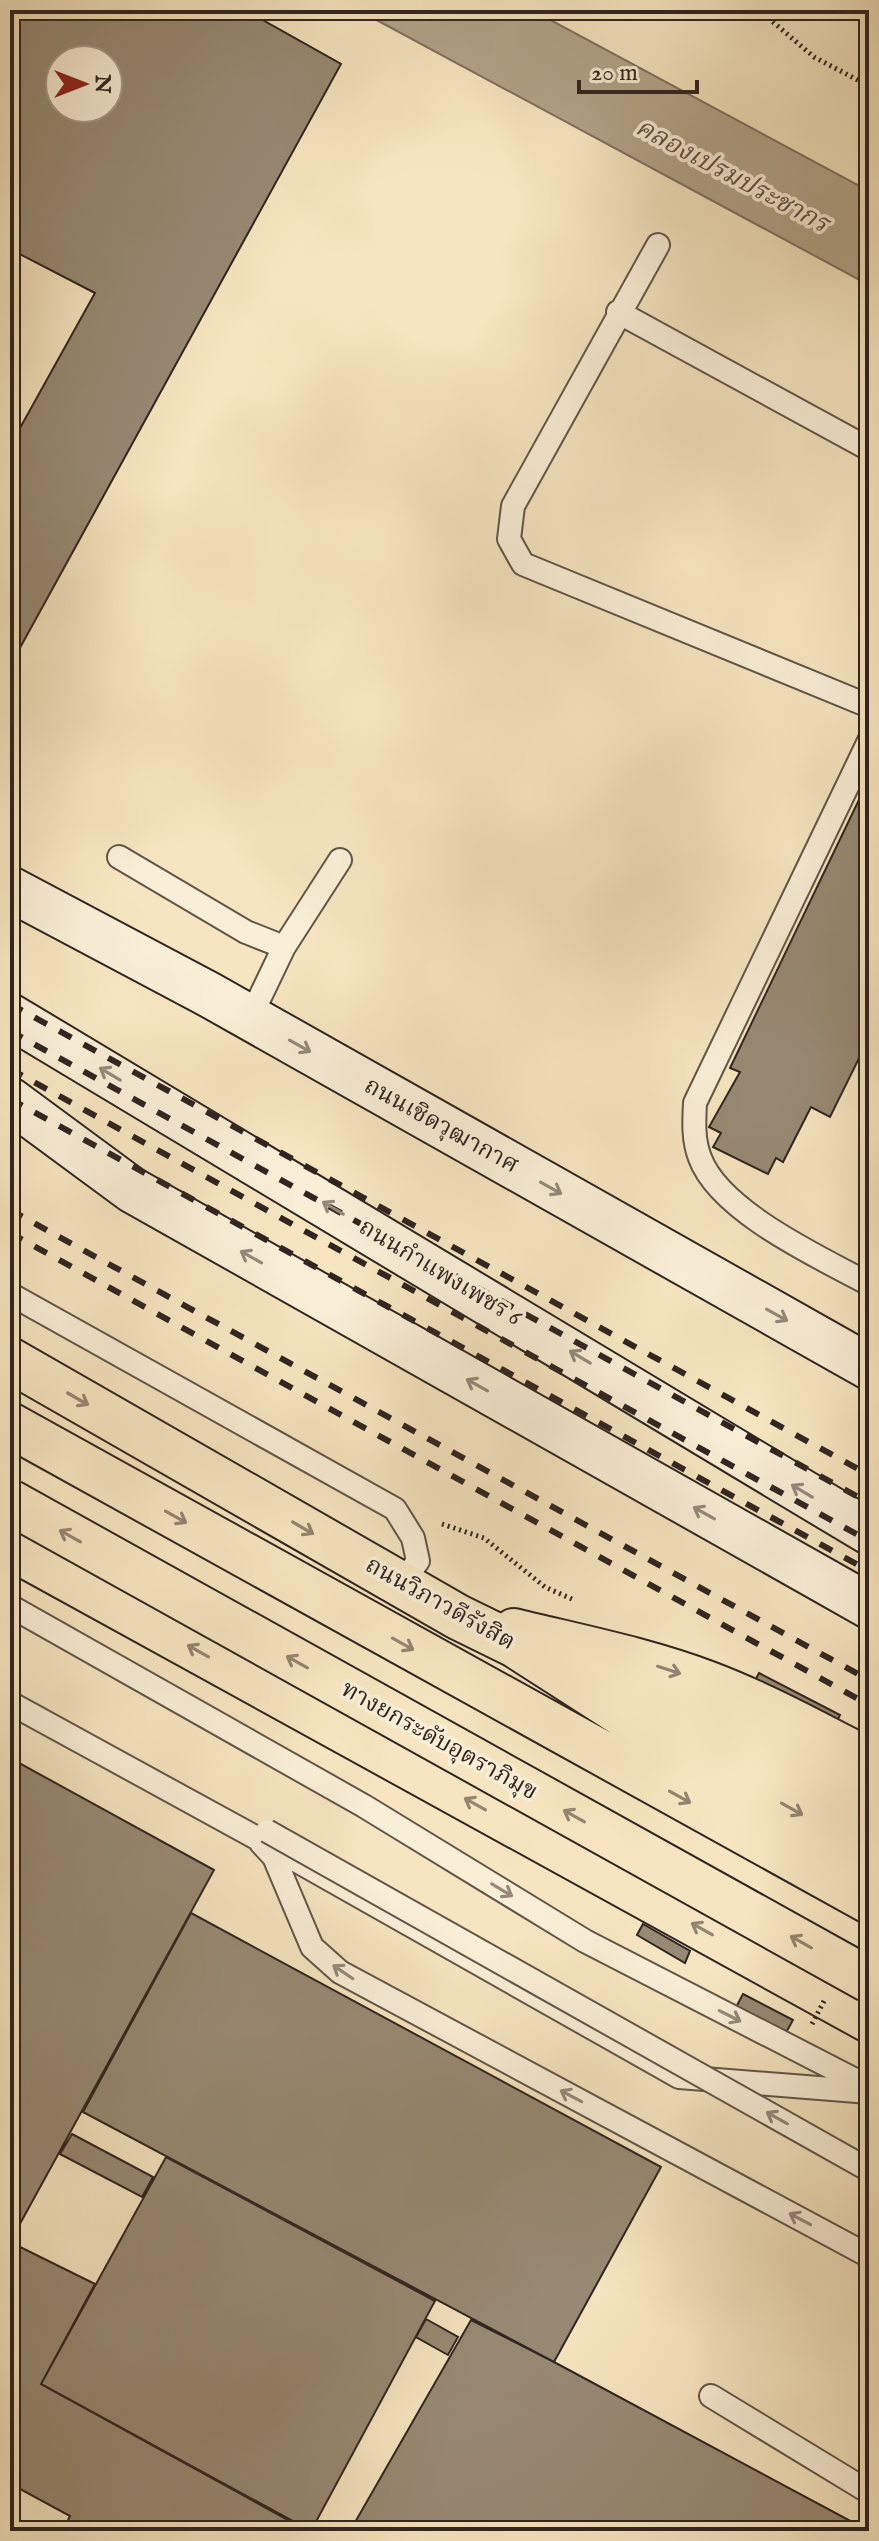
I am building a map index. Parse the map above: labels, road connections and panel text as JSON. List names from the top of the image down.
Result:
{
  "streets": {
    "highway": ["ถนนวิภาวดีรังสิต", "ทางยกระดับอุตราภิมุข"],
    "main road": ["ถนนเชิดวุฒากาศ", "ถนนกำแพงเพชร 6"]
  },
  "water": ["คลองเปรมประชากร"],
  "scale_bar": "20 m",
  "north": "right"
}
